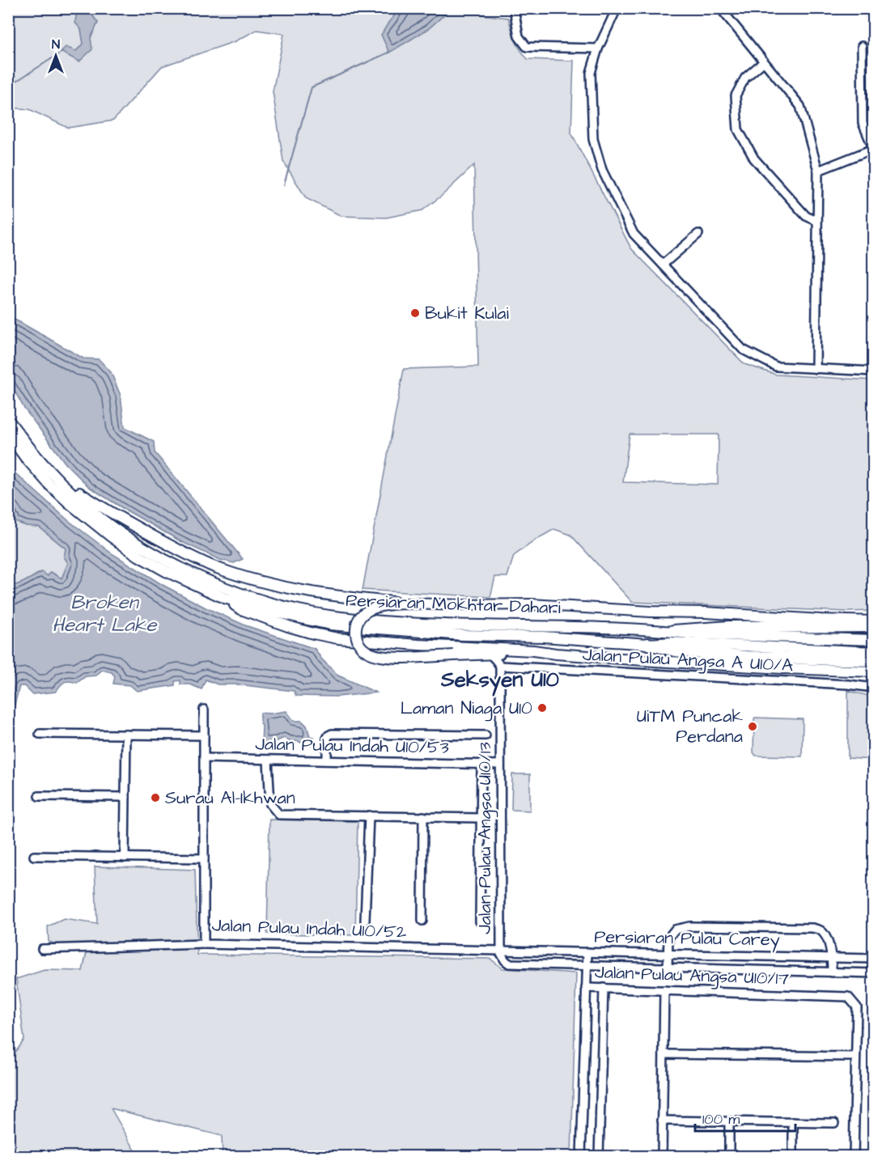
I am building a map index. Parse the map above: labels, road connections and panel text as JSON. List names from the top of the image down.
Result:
{
  "streets": {
    "main road": ["Persiaran Mokhtar Dahari"],
    "street": [
      "Jalan Pulau Angsa A U10/A",
      "Jalan Pulau Indah U10/53",
      "Jalan Pulau Angsa U10/13",
      "Jalan Pulau Indah U10/52",
      "Persiaran Pulau Carey",
      "Jalan Pulau Angsa U10/17"
    ]
  },
  "crossings": [
    ["Jalan Pulau Angsa A U10/A", "Jalan Pulau Angsa U10/13"],
    ["Jalan Pulau Indah U10/53", "Jalan Pulau Angsa U10/13"],
    ["Jalan Pulau Indah U10/53", "Jalan Pulau Indah U10/52"],
    ["Jalan Pulau Angsa U10/13", "Jalan Pulau Indah U10/52"],
    ["Jalan Pulau Angsa U10/13", "Persiaran Pulau Carey"],
    ["Jalan Pulau Indah U10/52", "Persiaran Pulau Carey"]
  ],
  "districts": ["Seksyen U10"],
  "water": ["Broken Heart Lake"],
  "places": [
    "Bukit Kulai",
    "Laman Niaga U10",
    "UiTM Puncak Perdana",
    "Surau Al-Ikhwan"
  ],
  "scale_bar": "100 m",
  "north": "top"
}
